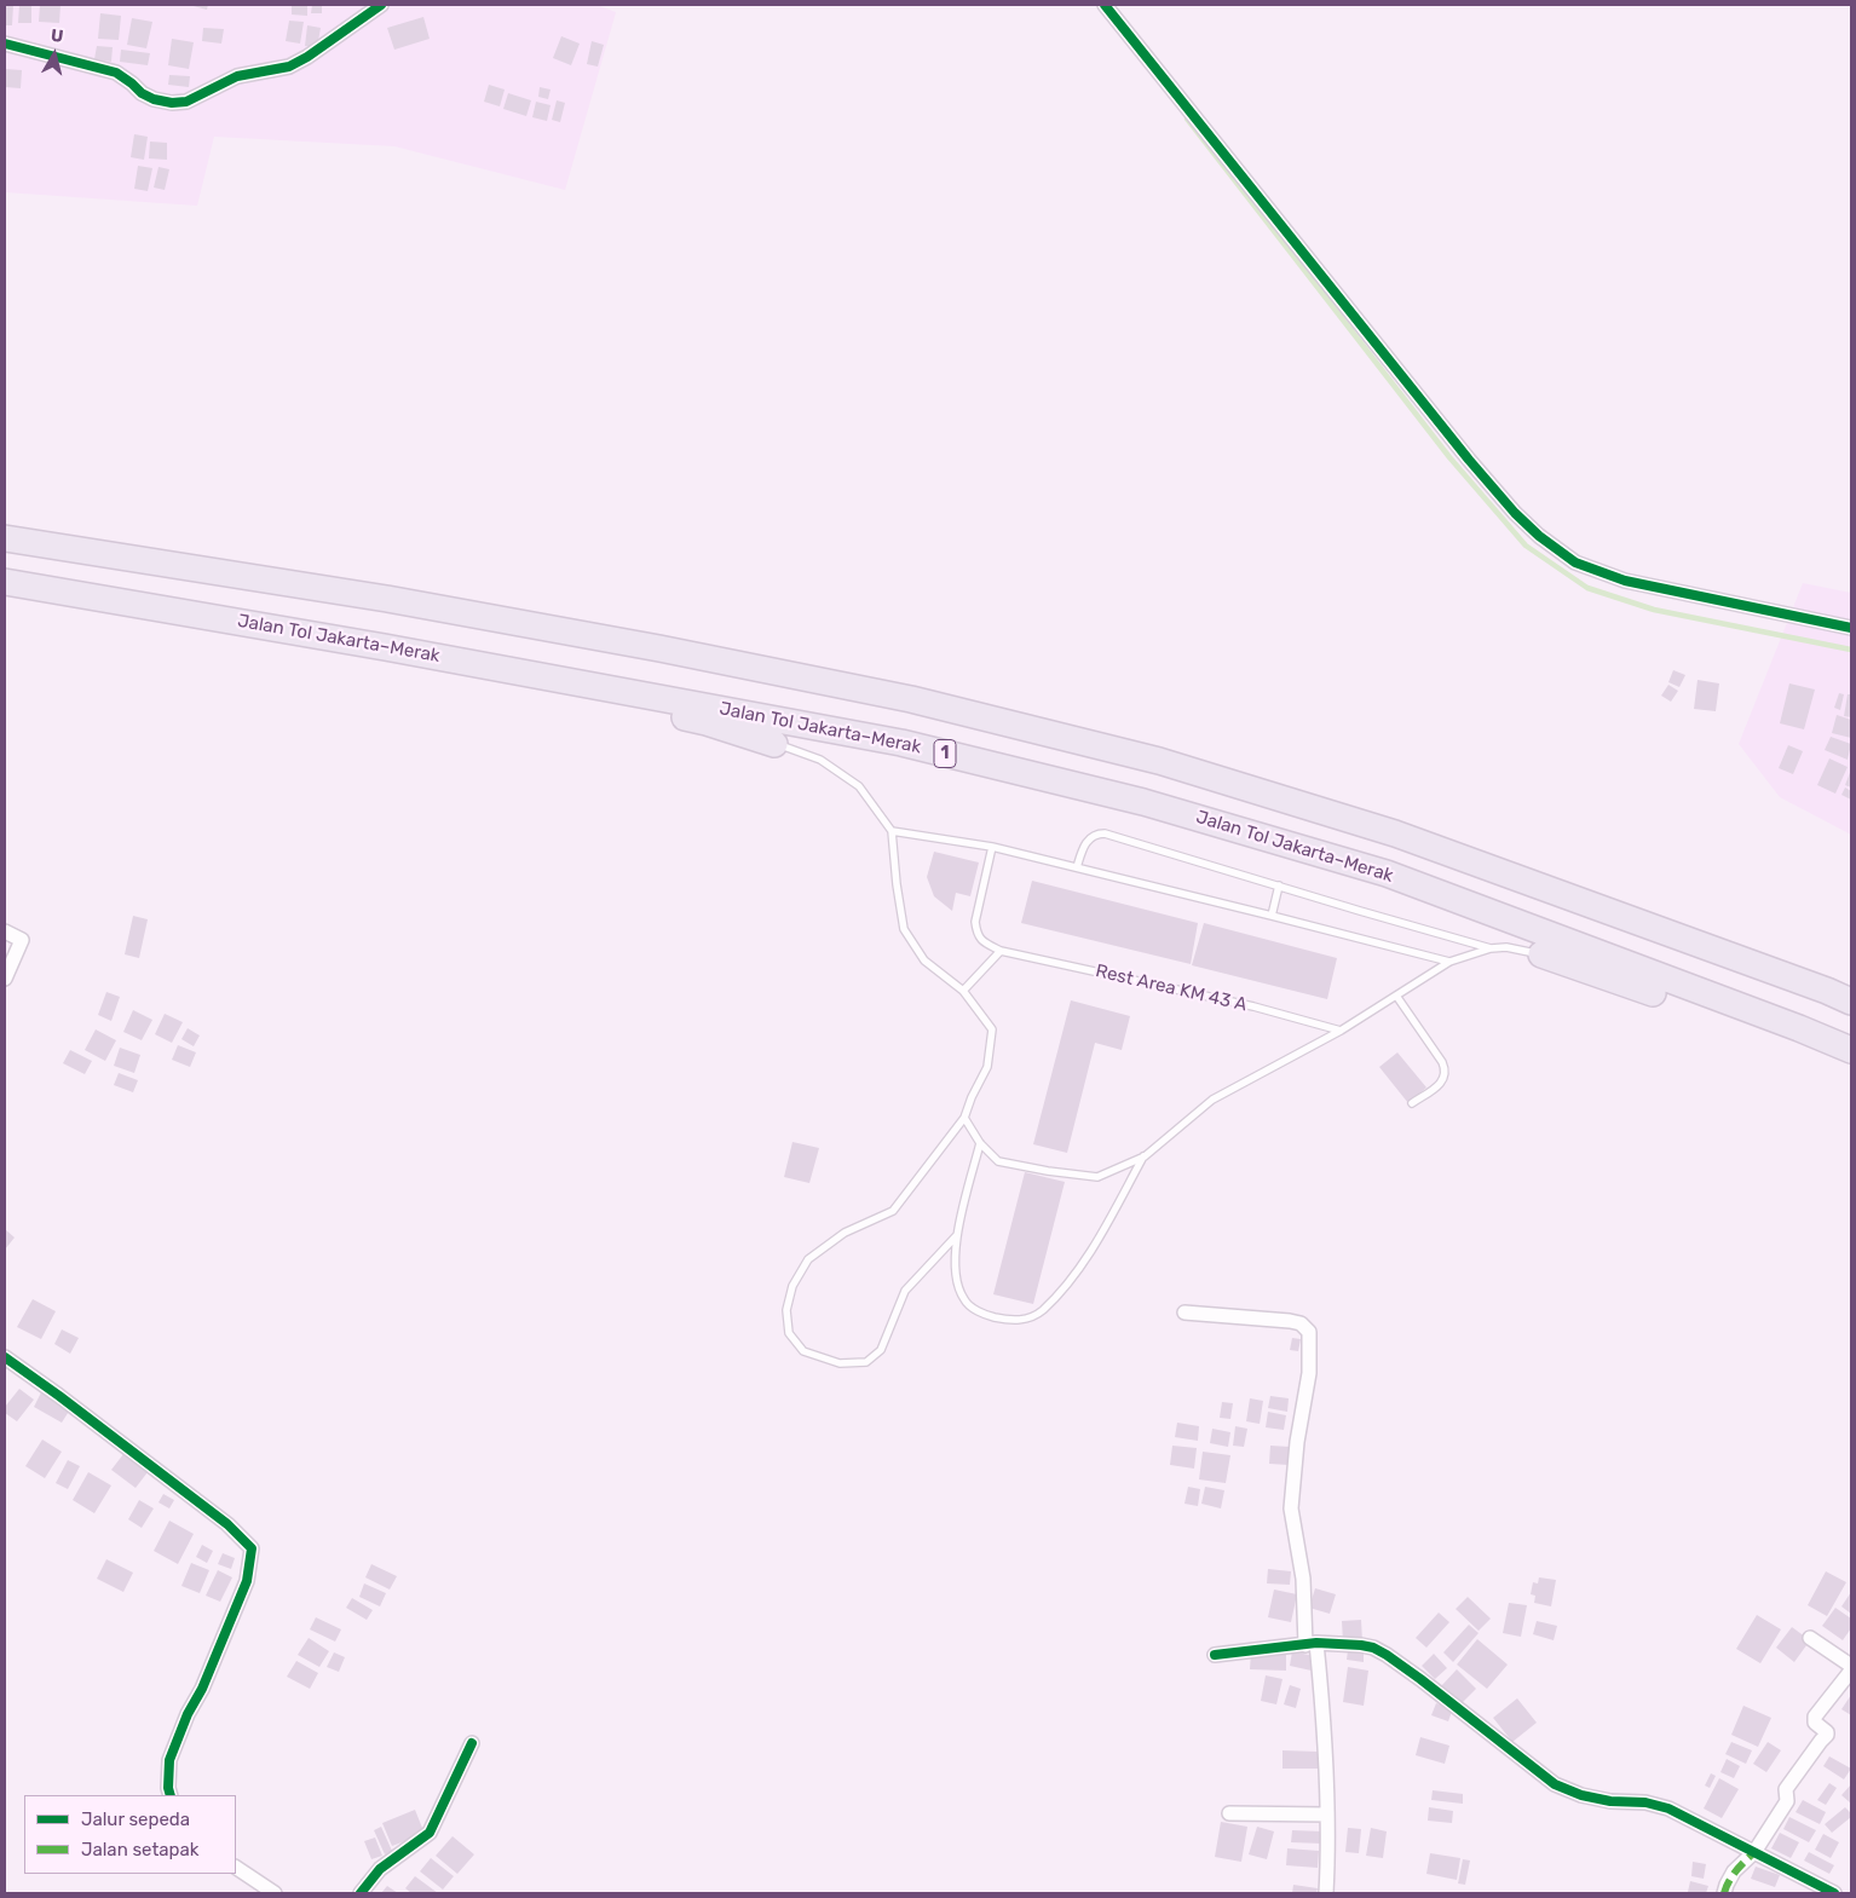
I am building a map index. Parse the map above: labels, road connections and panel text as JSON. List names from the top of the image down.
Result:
{
  "streets": {
    "highway": ["Jalan Tol Jakarta–Merak", "1"],
    "lane": ["Rest Area KM 43 A"]
  },
  "legend": ["Jalur sepeda", "Jalan setapak"],
  "north": "top"
}
